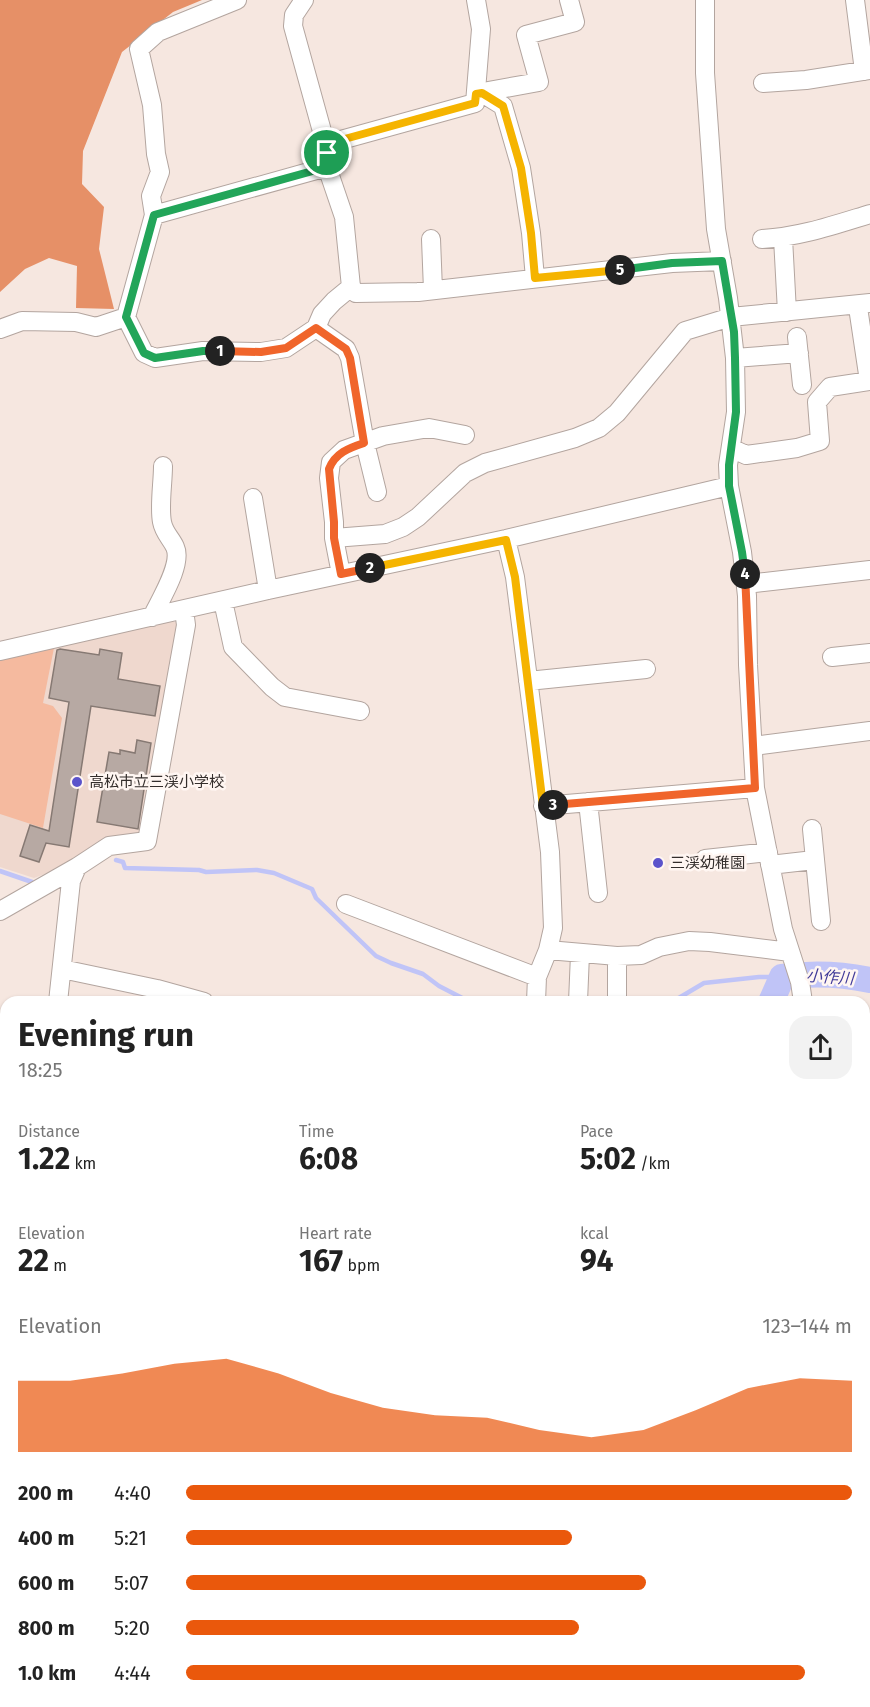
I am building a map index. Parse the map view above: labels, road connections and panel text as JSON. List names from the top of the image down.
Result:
{
  "water": ["小作川"],
  "places": ["高松市立三渓小学校", "三渓幼稚園"],
  "page": {
    "pins": [
      "5",
      "1",
      "2",
      "4",
      "3"
    ],
    "heading": ["Evening run", "18:25"],
    "stats": [
      ["Distance", "1.22 km"],
      ["Time", "6:08"],
      ["Pace", "5:02 /km"],
      ["Elevation", "22 m"],
      ["Heart rate", "167 bpm"],
      ["kcal", "94"]
    ],
    "chart": ["Elevation", "123–144 m"],
    "list": [
      {
        "name": "200 m",
        "note": "4:40"
      },
      {
        "name": "400 m",
        "note": "5:21"
      },
      {
        "name": "600 m",
        "note": "5:07"
      },
      {
        "name": "800 m",
        "note": "5:20"
      },
      {
        "name": "1.0 km",
        "note": "4:44"
      }
    ]
  }
}
